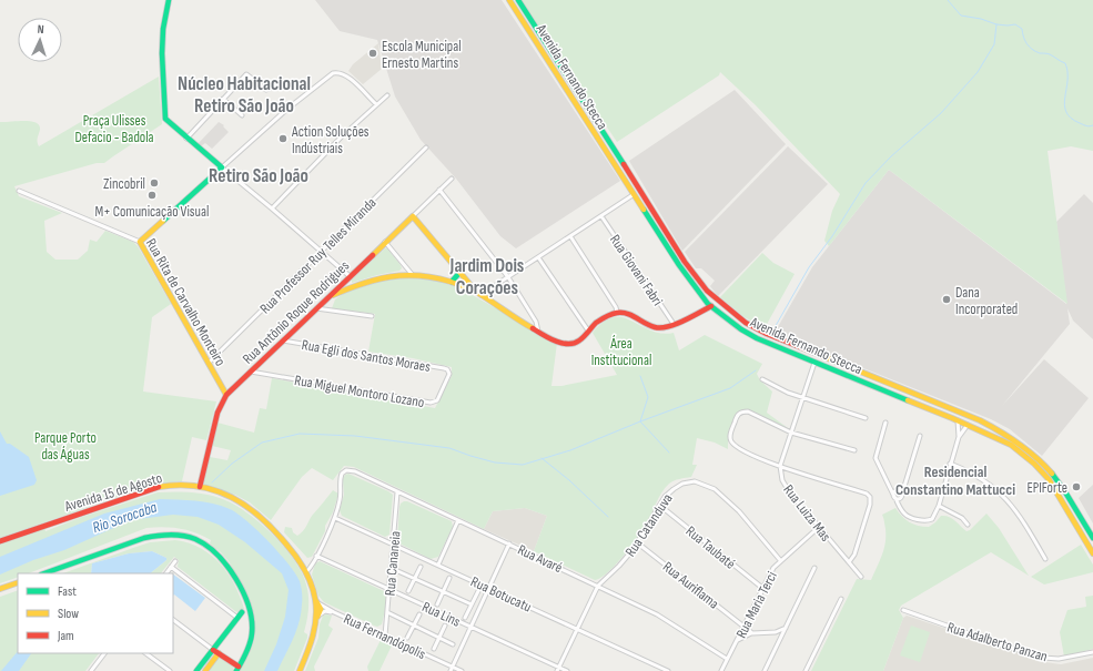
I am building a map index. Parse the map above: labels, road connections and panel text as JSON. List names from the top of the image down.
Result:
{
  "streets": {
    "main road": [
      "Avenida Fernando Stecca",
      "Rua Rita de Carvalho Monteiro",
      "Rua Antônio Roque Rodrigues",
      "Avenida 15 de Agosto"
    ],
    "street": [
      "Rua Professor Ruy Telles Miranda",
      "Rua Giovani Fabri",
      "Rua Egli dos Santos Moraes",
      "Rua Miguel Montoro Lozano",
      "Rua Luiza Mas",
      "Rua Catanduva",
      "Rua Taubaté",
      "Rua Avaré",
      "Rua Cananeia",
      "Rua Auriflama",
      "Rua Botucatu",
      "Rua Maria Terci",
      "Rua Lins",
      "Rua Fernandópolis",
      "Rua Adalberto Panzan"
    ]
  },
  "crossings": [
    ["Avenida Fernando Stecca", "Rua Luiza Mas"],
    ["Rua Professor Ruy Telles Miranda", "Rua Rita de Carvalho Monteiro"],
    ["Rua Rita de Carvalho Monteiro", "Rua Antônio Roque Rodrigues"],
    ["Rua Antônio Roque Rodrigues", "Rua Egli dos Santos Moraes"],
    ["Rua Antônio Roque Rodrigues", "Rua Miguel Montoro Lozano"],
    ["Rua Antônio Roque Rodrigues", "Avenida 15 de Agosto"],
    ["Rua Egli dos Santos Moraes", "Rua Miguel Montoro Lozano"],
    ["Avenida 15 de Agosto", "Rua Fernandópolis"],
    ["Rua Luiza Mas", "Rua Maria Terci"],
    ["Rua Catanduva", "Rua Taubaté"],
    ["Rua Catanduva", "Rua Avaré"],
    ["Rua Catanduva", "Rua Auriflama"],
    ["Rua Catanduva", "Rua Botucatu"],
    ["Rua Catanduva", "Rua Maria Terci"],
    ["Rua Catanduva", "Rua Lins"],
    ["Rua Taubaté", "Rua Maria Terci"],
    ["Rua Avaré", "Rua Cananeia"],
    ["Rua Avaré", "Rua Botucatu"],
    ["Rua Avaré", "Rua Maria Terci"],
    ["Rua Cananeia", "Rua Botucatu"],
    ["Rua Cananeia", "Rua Lins"],
    ["Rua Cananeia", "Rua Fernandópolis"],
    ["Rua Auriflama", "Rua Maria Terci"]
  ],
  "districts": [
    "Núcleo Habitacional Retiro São João",
    "Retiro São João",
    "Jardim Dois Corações",
    "Residencial Constantino Mattucci"
  ],
  "water": ["Rio Sorocaba"],
  "parks": ["Praça Ulisses Defacio - Badola", "Área Institucional", "Parque Porto das Águas"],
  "places": [
    "Escola Municipal Ernesto Martins",
    "Action Soluções Indústriais",
    "Zincobril",
    "M+ Comunicação Visual",
    "Dana Incorporated",
    "EPIForte"
  ],
  "legend": ["Fast", "Slow", "Jam"],
  "north": "top"
}
